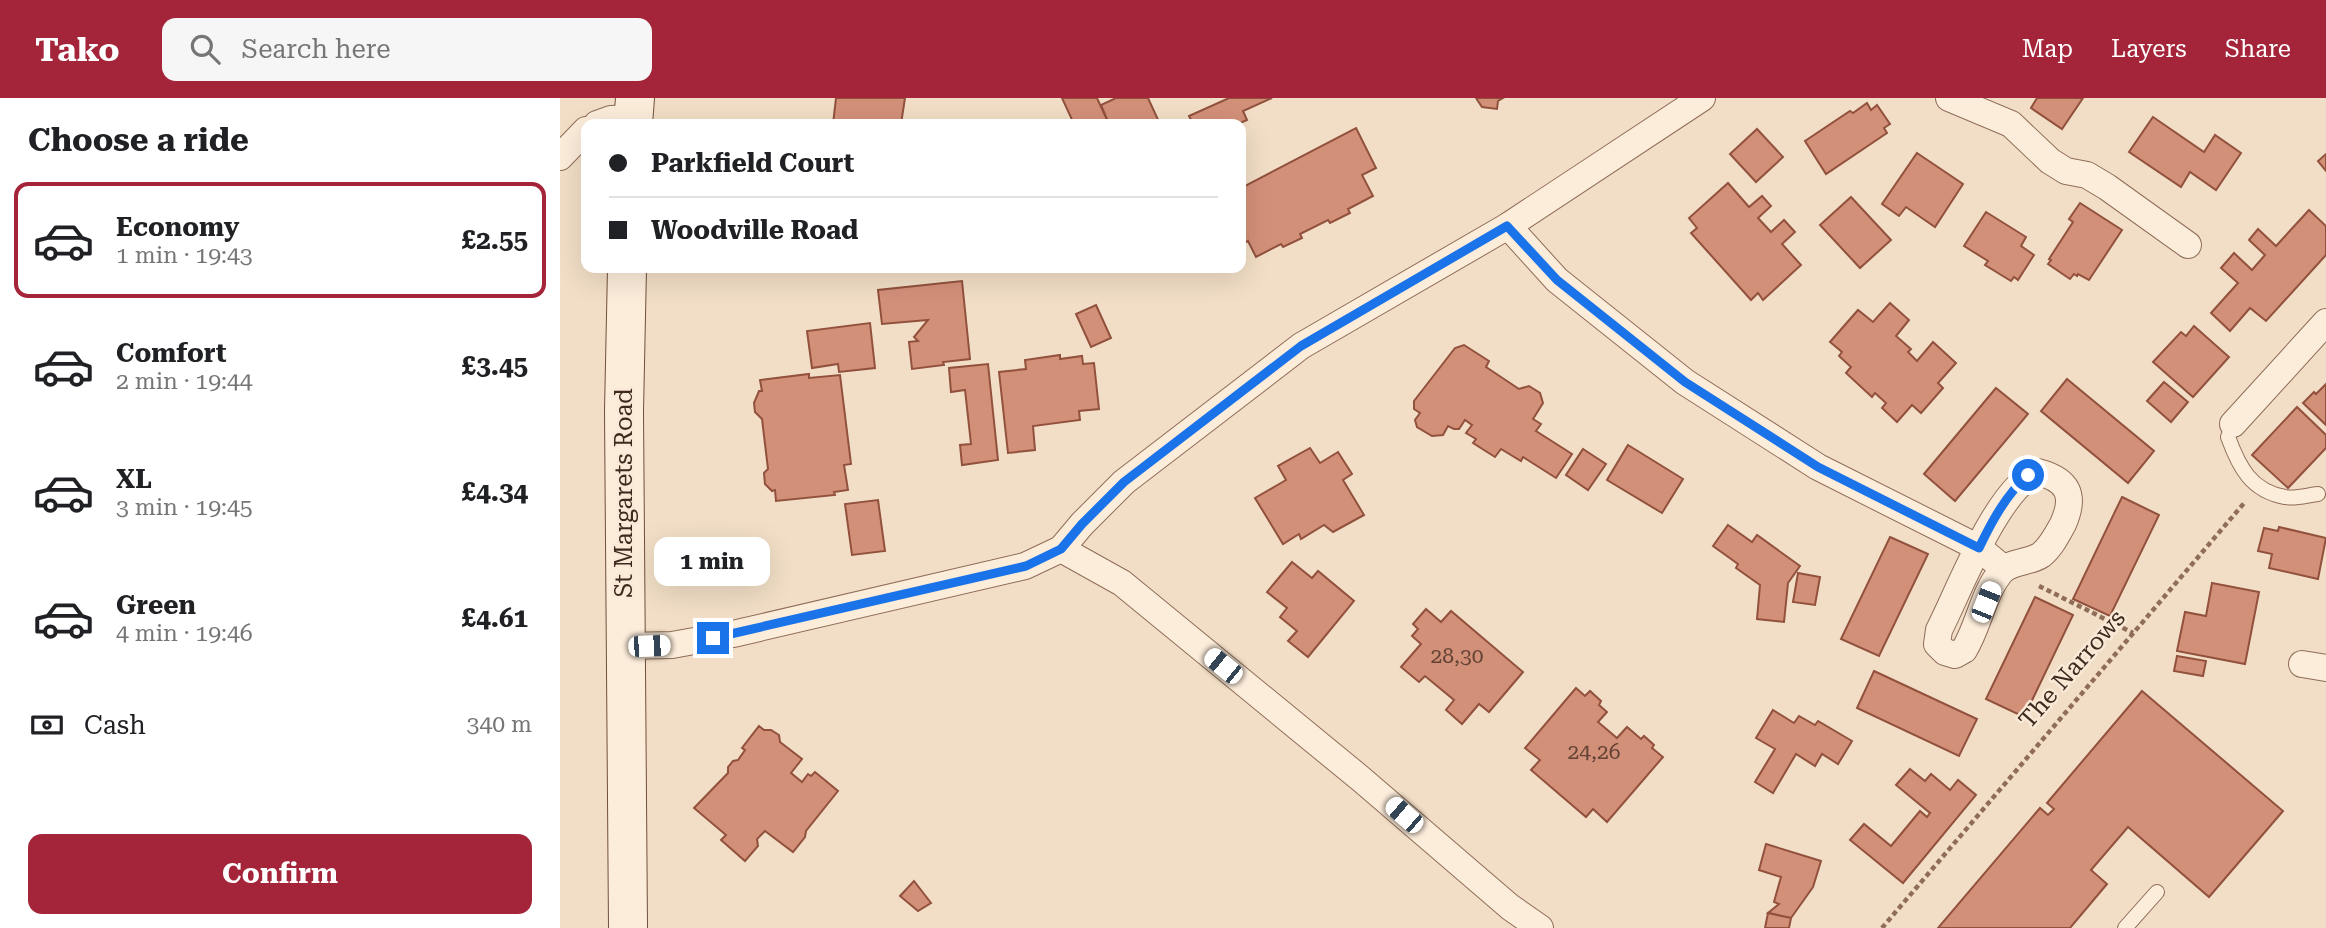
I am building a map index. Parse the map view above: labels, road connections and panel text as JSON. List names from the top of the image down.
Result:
{
  "streets": {
    "street": ["St Margarets Road"],
    "path": ["The Narrows"]
  },
  "house_numbers": ["28,30", "24,26"],
  "page": {
    "header": "Tako",
    "search": "Search here",
    "nav": ["Map", "Layers", "Share"],
    "heading": "Choose a ride",
    "banner": ["Parkfield Court", "Woodville Road"],
    "list": [
      {
        "name": "Economy",
        "note": "1 min · 19:43",
        "value": "£2.55"
      },
      {
        "name": "Comfort",
        "note": "2 min · 19:44",
        "value": "£3.45"
      },
      {
        "name": "XL",
        "note": "3 min · 19:45",
        "value": "£4.34"
      },
      {
        "name": "Green",
        "note": "4 min · 19:46",
        "value": "£4.61"
      }
    ],
    "bubble": "1 min",
    "pay": ["Cash", "340 m"],
    "buttons": "Confirm"
  }
}
